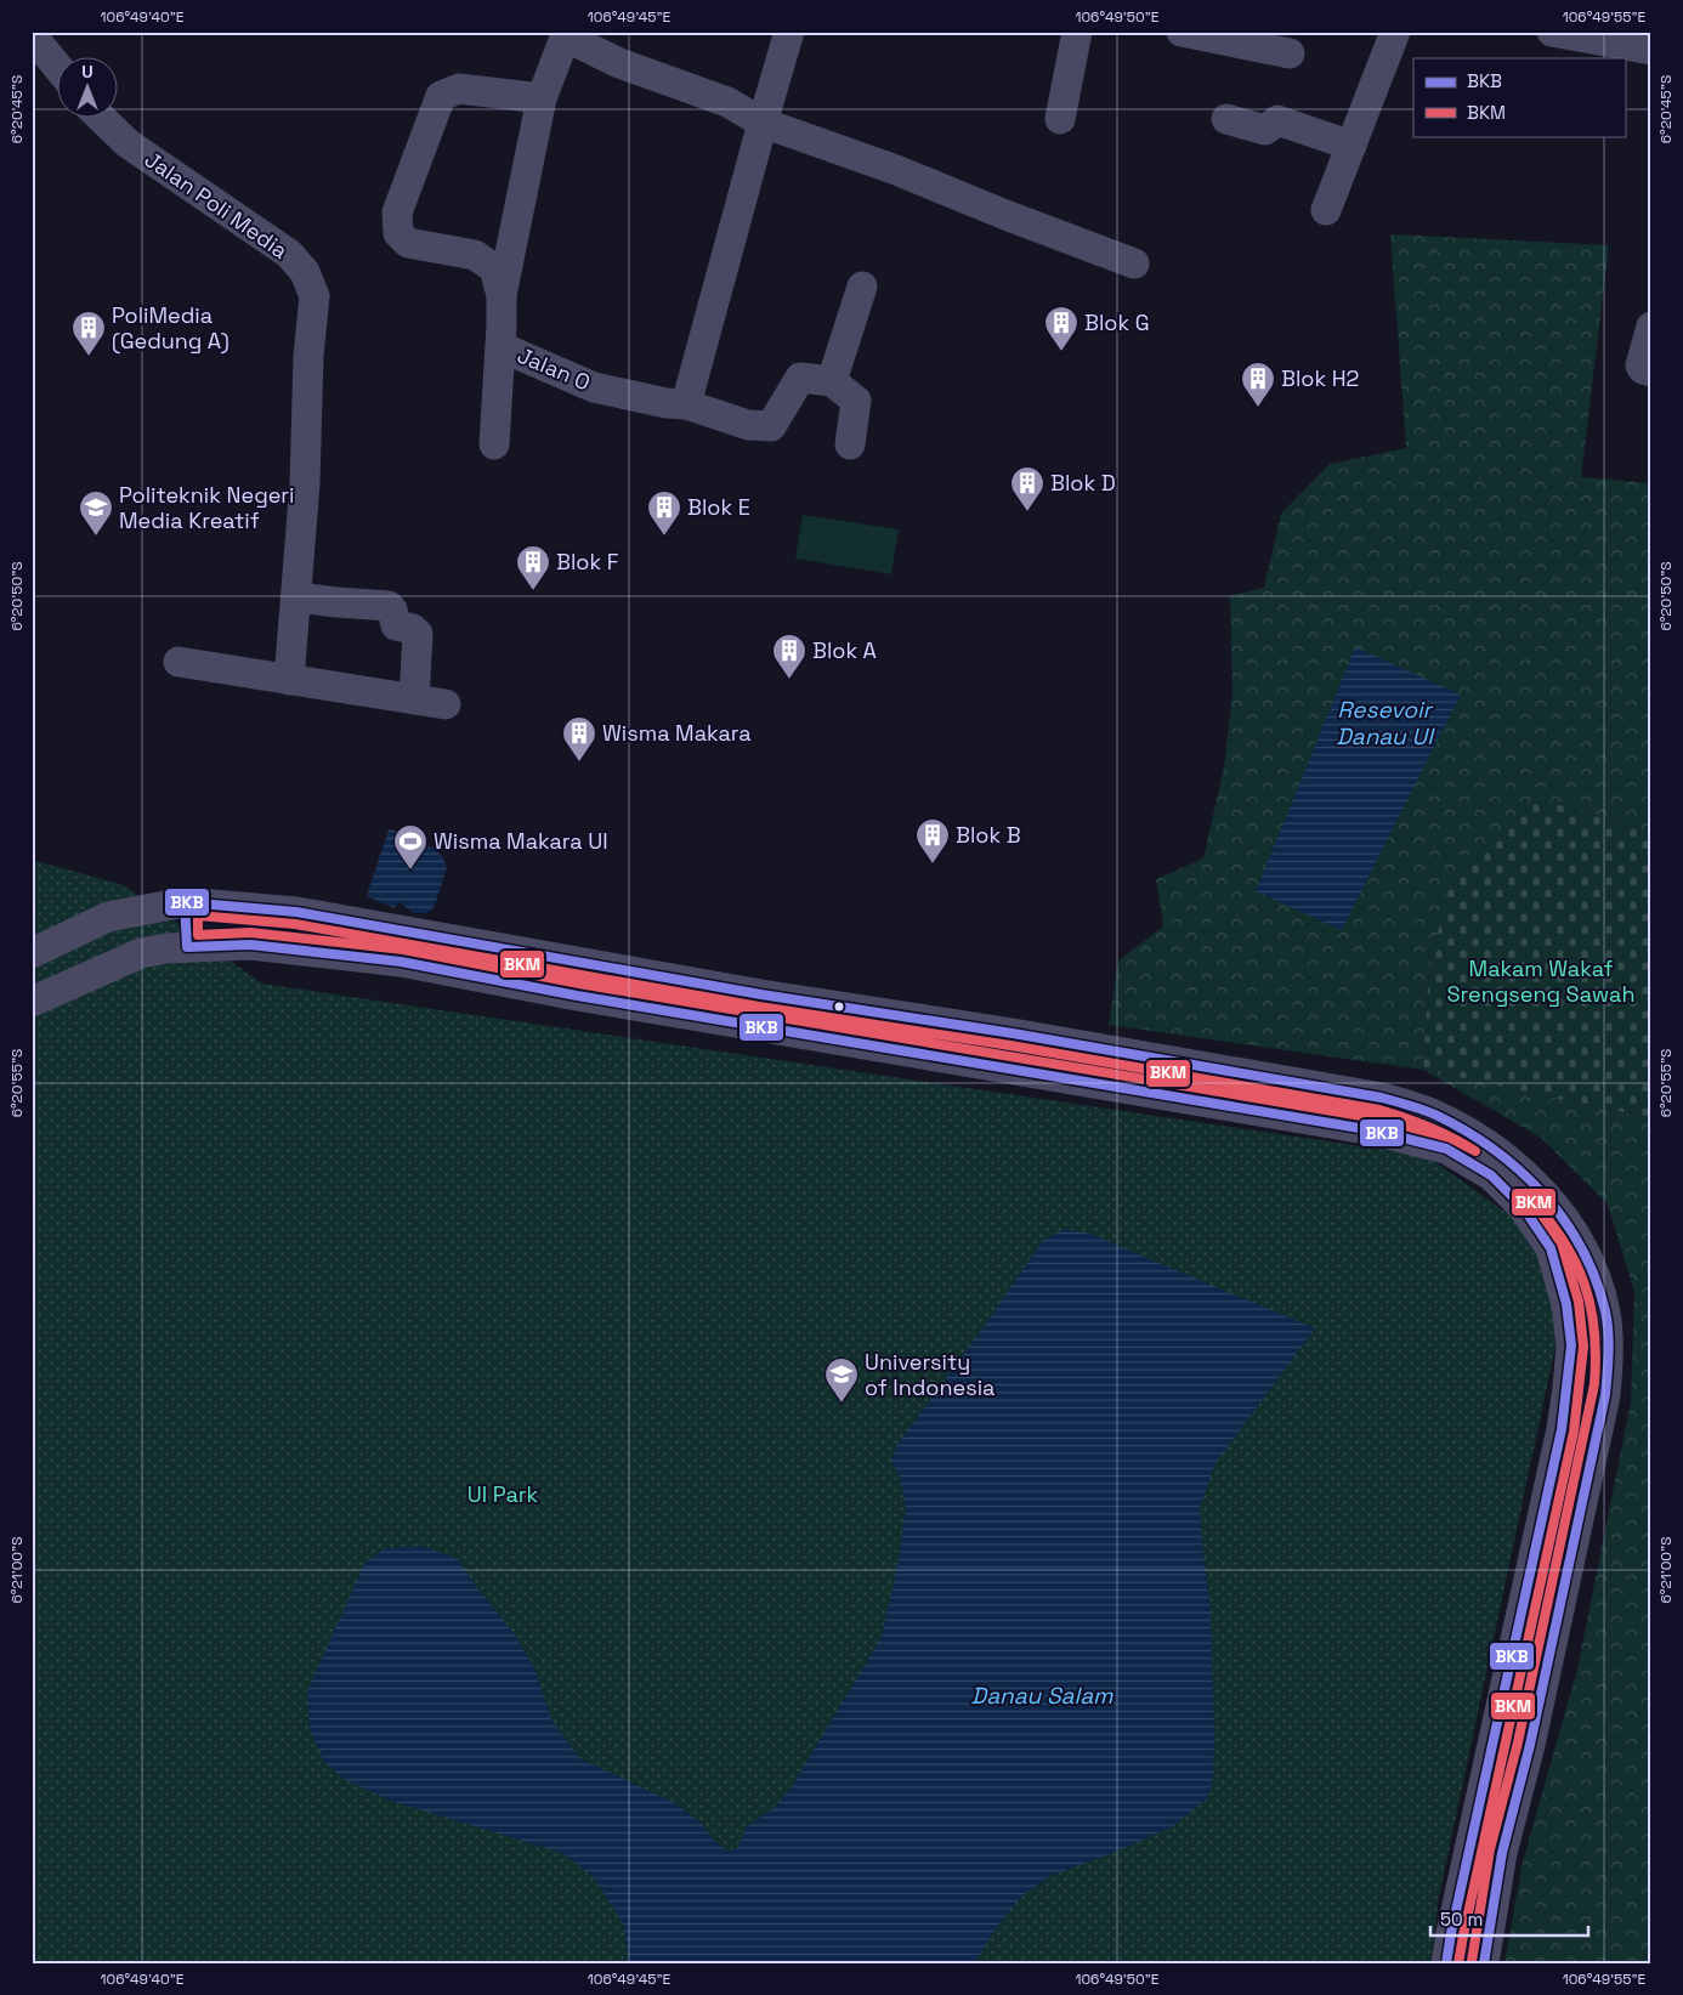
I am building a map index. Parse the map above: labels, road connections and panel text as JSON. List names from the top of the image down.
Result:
{
  "streets": {
    "street": ["Jalan Poli Media", "Jalan O"]
  },
  "water": ["Resevoir Danau UI", "Danau Salam"],
  "parks": ["Makam Wakaf Srengseng Sawah", "UI Park"],
  "places": {
    "building": [
      "Blok G",
      "PoliMedia (Gedung A)",
      "Blok H2",
      "Blok D",
      "Blok E",
      "Blok F",
      "Blok A",
      "Wisma Makara",
      "Blok B"
    ],
    "school or university": ["Politeknik Negeri Media Kreatif", "University of Indonesia"],
    "sports": ["Wisma Makara UI"]
  },
  "lines": ["transit line BKB", "transit line BKM"],
  "legend": ["BKB", "BKM"],
  "scale_bar": "50 m",
  "north": "top",
  "coordinates": [
    "106°49'40\"E",
    "106°49'45\"E",
    "106°49'50\"E",
    "106°49'55\"E",
    "6°20'45\"S",
    "6°20'50\"S",
    "6°20'55\"S",
    "6°21'00\"S"
  ]
}
